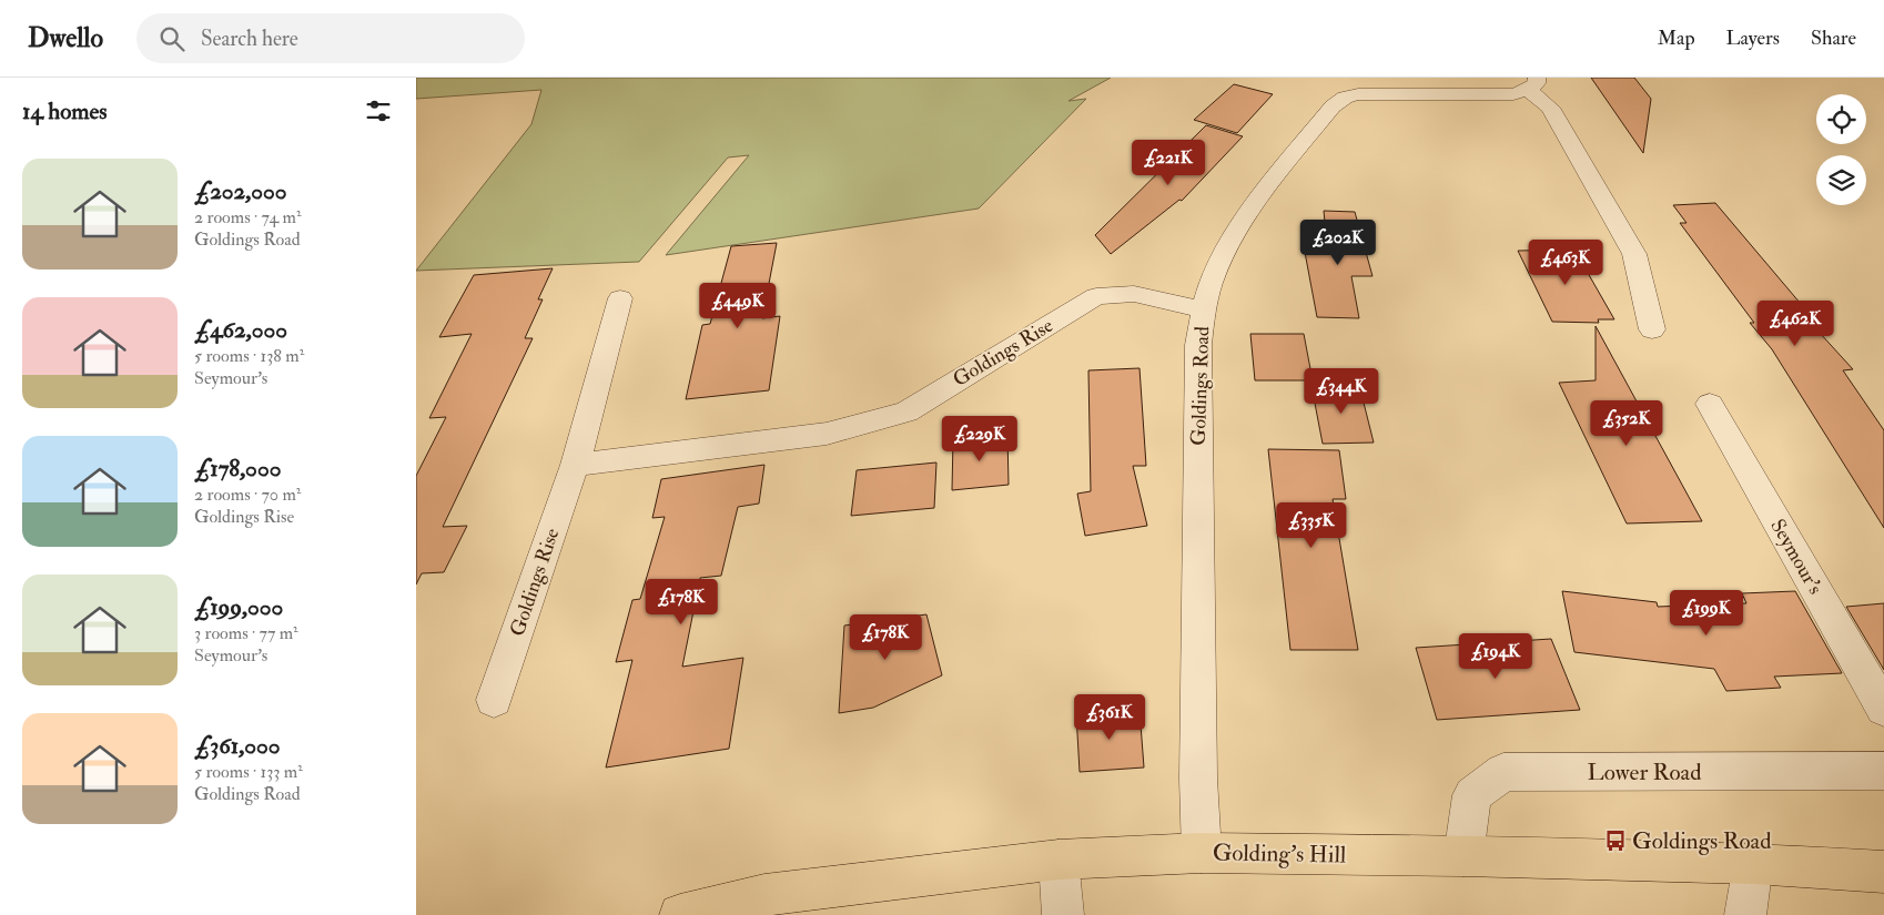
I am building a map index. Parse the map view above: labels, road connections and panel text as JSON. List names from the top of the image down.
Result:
{
  "streets": {
    "main road": ["Golding's Hill"],
    "street": [
      "Goldings Rise",
      "Goldings Road",
      "Seymour's",
      "Lower Road"
    ]
  },
  "crossings": [
    ["Goldings Rise", "Goldings Road"],
    ["Goldings Road", "Golding's Hill"],
    ["Lower Road", "Golding's Hill"]
  ],
  "places": {
    "bus stop": ["Goldings Road"]
  },
  "page": {
    "header": "Dwello",
    "search": "Search here",
    "nav": ["Map", "Layers", "Share"],
    "heading": "14 homes",
    "price": [
      "£221K",
      "£202K",
      "£463K",
      "£449K",
      "£462K",
      "£344K",
      "£352K",
      "£229K",
      "£335K",
      "£178K",
      "£199K",
      "£178K",
      "£194K",
      "£361K"
    ],
    "list": [
      {
        "name": "£202,000",
        "note": "2 rooms · 74 m² · Goldings Road"
      },
      {
        "name": "£462,000",
        "note": "5 rooms · 138 m² · Seymour's"
      },
      {
        "name": "£178,000",
        "note": "2 rooms · 70 m² · Goldings Rise"
      },
      {
        "name": "£199,000",
        "note": "3 rooms · 77 m² · Seymour's"
      },
      {
        "name": "£361,000",
        "note": "5 rooms · 133 m² · Goldings Road"
      }
    ]
  }
}
